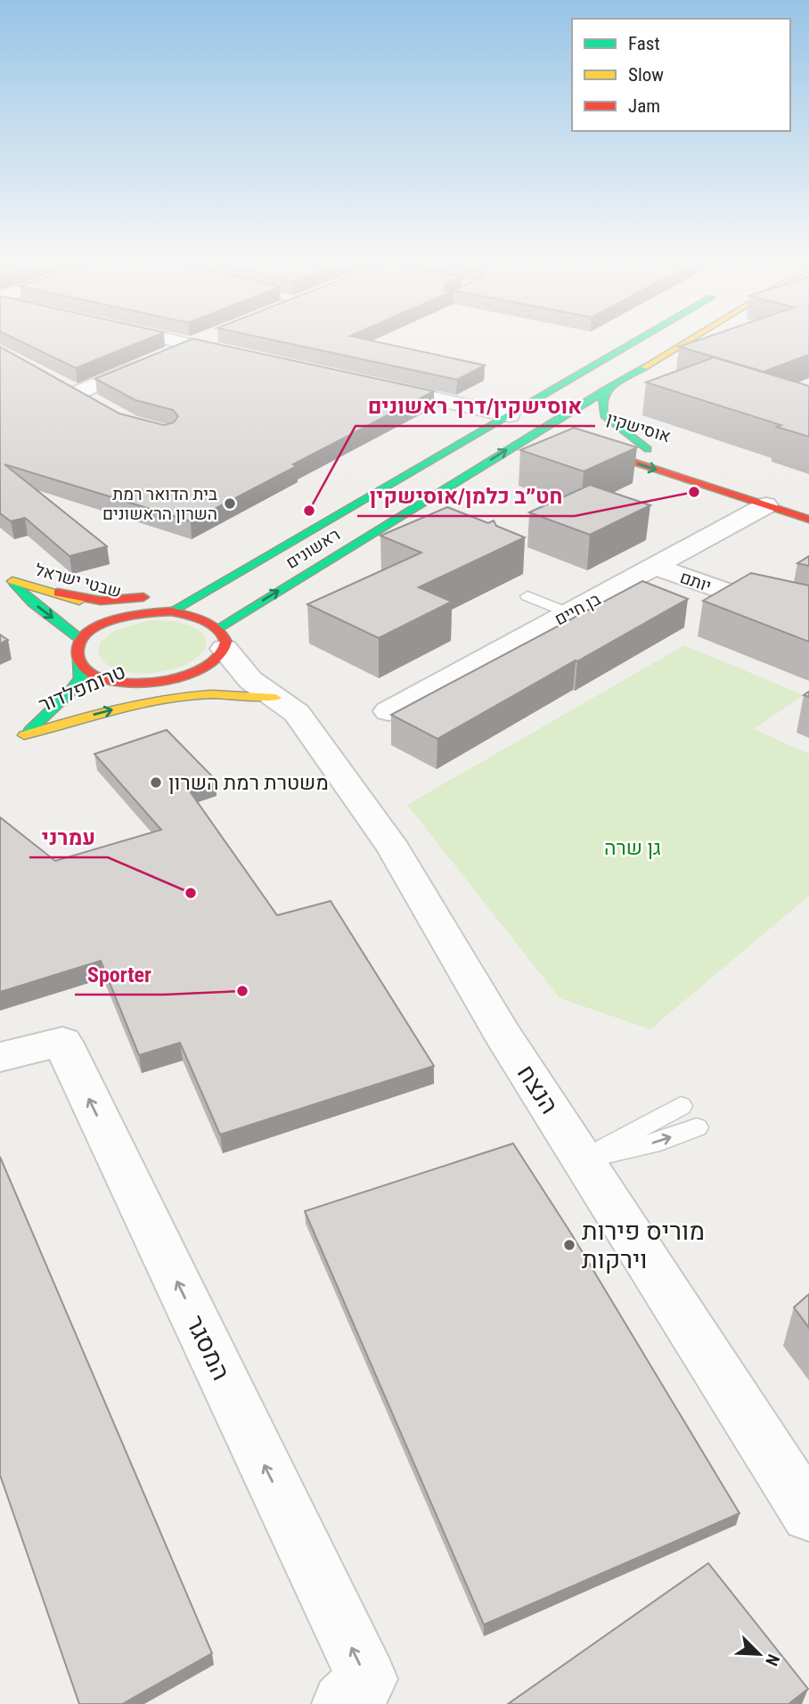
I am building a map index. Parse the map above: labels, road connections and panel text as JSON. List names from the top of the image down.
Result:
{
  "streets": {
    "street": [
      "אוסישקין",
      "ראשונים",
      "שבטי ישראל",
      "יותם",
      "בן חיים",
      "טרומפלדור",
      "הנצח",
      "המסגר"
    ]
  },
  "crossings": [
    ["אוסישקין", "ראשונים"],
    ["אוסישקין", "בן חיים"],
    ["ראשונים", "הנצח"],
    ["יותם", "בן חיים"]
  ],
  "one_way": ["אוסישקין", "שבטי ישראל", "המסגר"],
  "parks": ["גן שרה"],
  "places": [
    "חט״ב כלמן/אוסישקין",
    "בית הדואר רמת השרון הראשונים",
    "אוסישקין/דרך ראשונים",
    "משטרת רמת השרון",
    "עמרני",
    "Sporter",
    "מוריס פירות וירקות"
  ],
  "legend": ["Fast", "Slow", "Jam"],
  "north": "bottom right"
}
